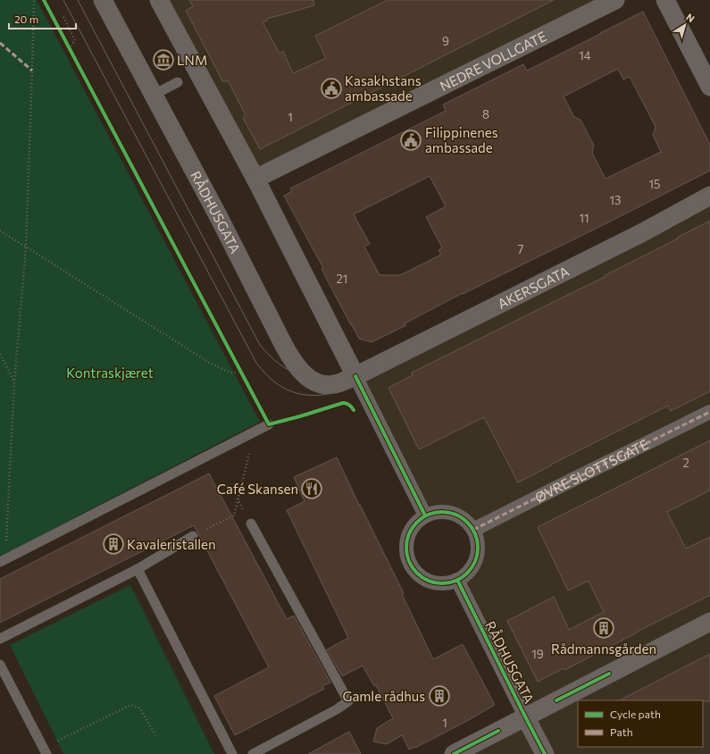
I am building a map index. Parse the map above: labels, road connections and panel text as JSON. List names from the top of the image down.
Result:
{
  "streets": {
    "street": [
      "NEDRE VOLLGATE",
      "RÅDHUSGATA",
      "AKERSGATA",
      "ØVRE SLOTTSGATE"
    ]
  },
  "crossings": [
    ["RÅDHUSGATA", "AKERSGATA"],
    ["RÅDHUSGATA", "ØVRE SLOTTSGATE"]
  ],
  "parks": ["Kontraskjæret"],
  "places": {
    "museum": ["LNM"],
    "public building": ["Kasakhstans ambassade", "Filippinenes ambassade"],
    "restaurant": ["Café Skansen"],
    "building": ["Kavaleristallen", "Rådmannsgården", "Gamle rådhus"]
  },
  "house_numbers": [
    "9",
    "14",
    "8",
    "1",
    "15",
    "13",
    "11",
    "7",
    "21",
    "2",
    "19",
    "1"
  ],
  "legend": ["Cycle path", "Path"],
  "scale_bar": "20 m",
  "north": "top right"
}
